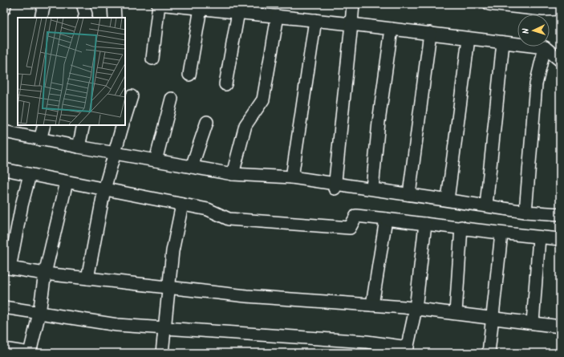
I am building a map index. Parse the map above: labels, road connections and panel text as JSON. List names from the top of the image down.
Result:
{
  "north": "left"
}
